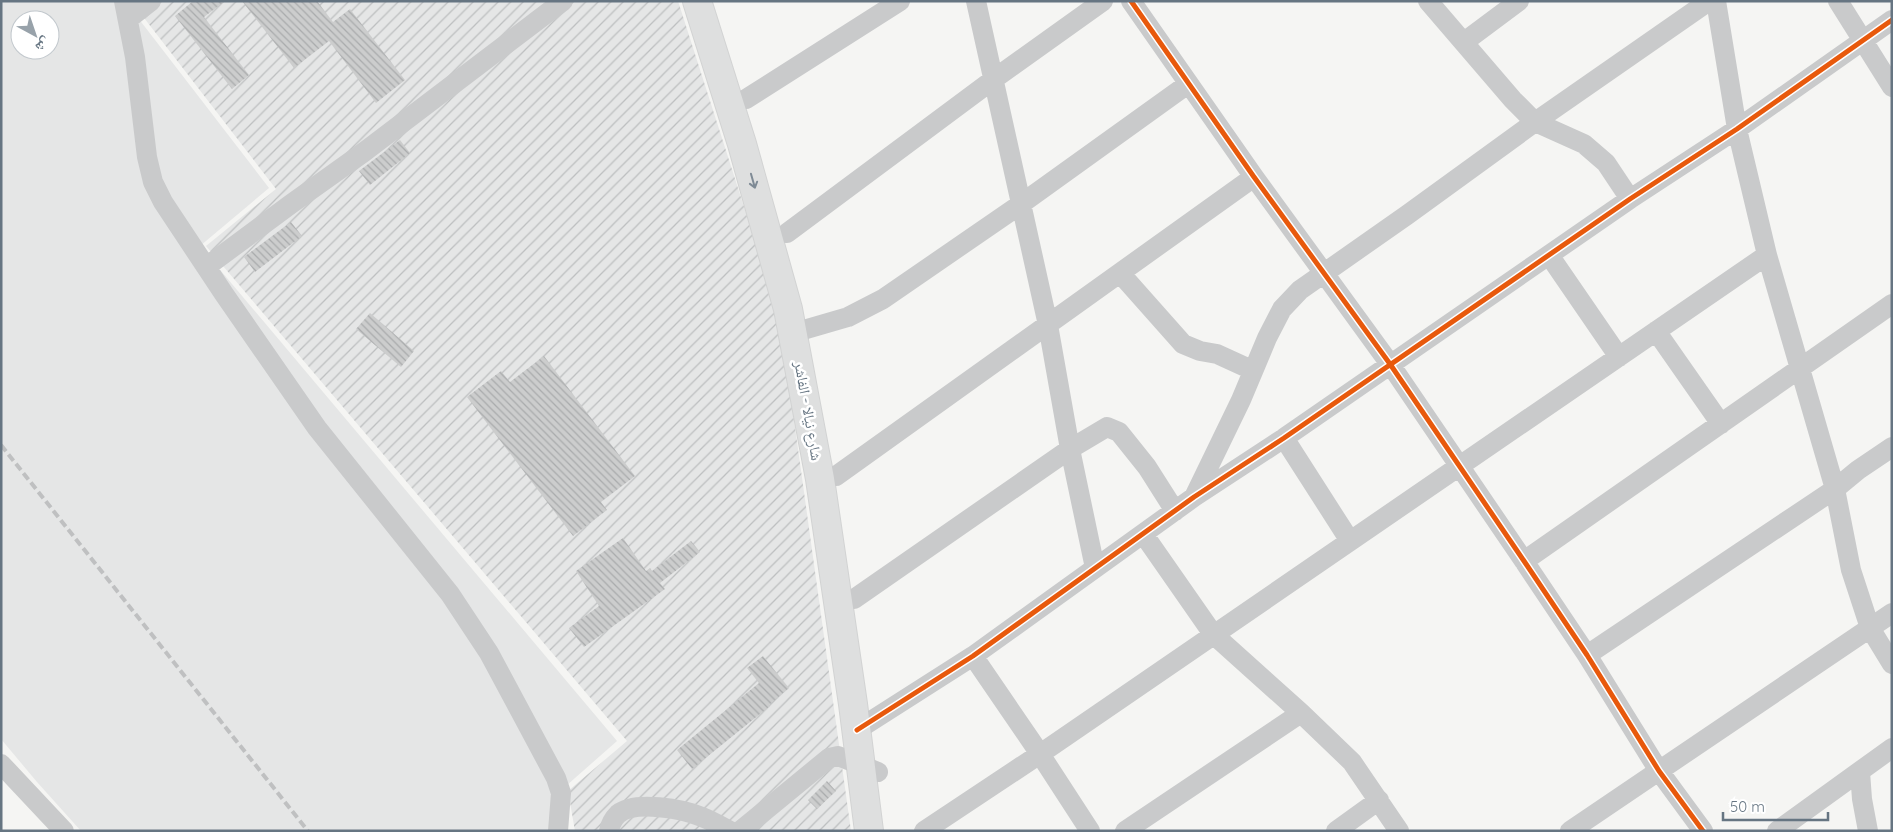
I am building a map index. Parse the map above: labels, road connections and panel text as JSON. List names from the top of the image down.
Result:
{
  "streets": {
    "highway": ["شارع نيالا - الفاشر"]
  },
  "scale_bar": "50 m",
  "north": "bottom right"
}
